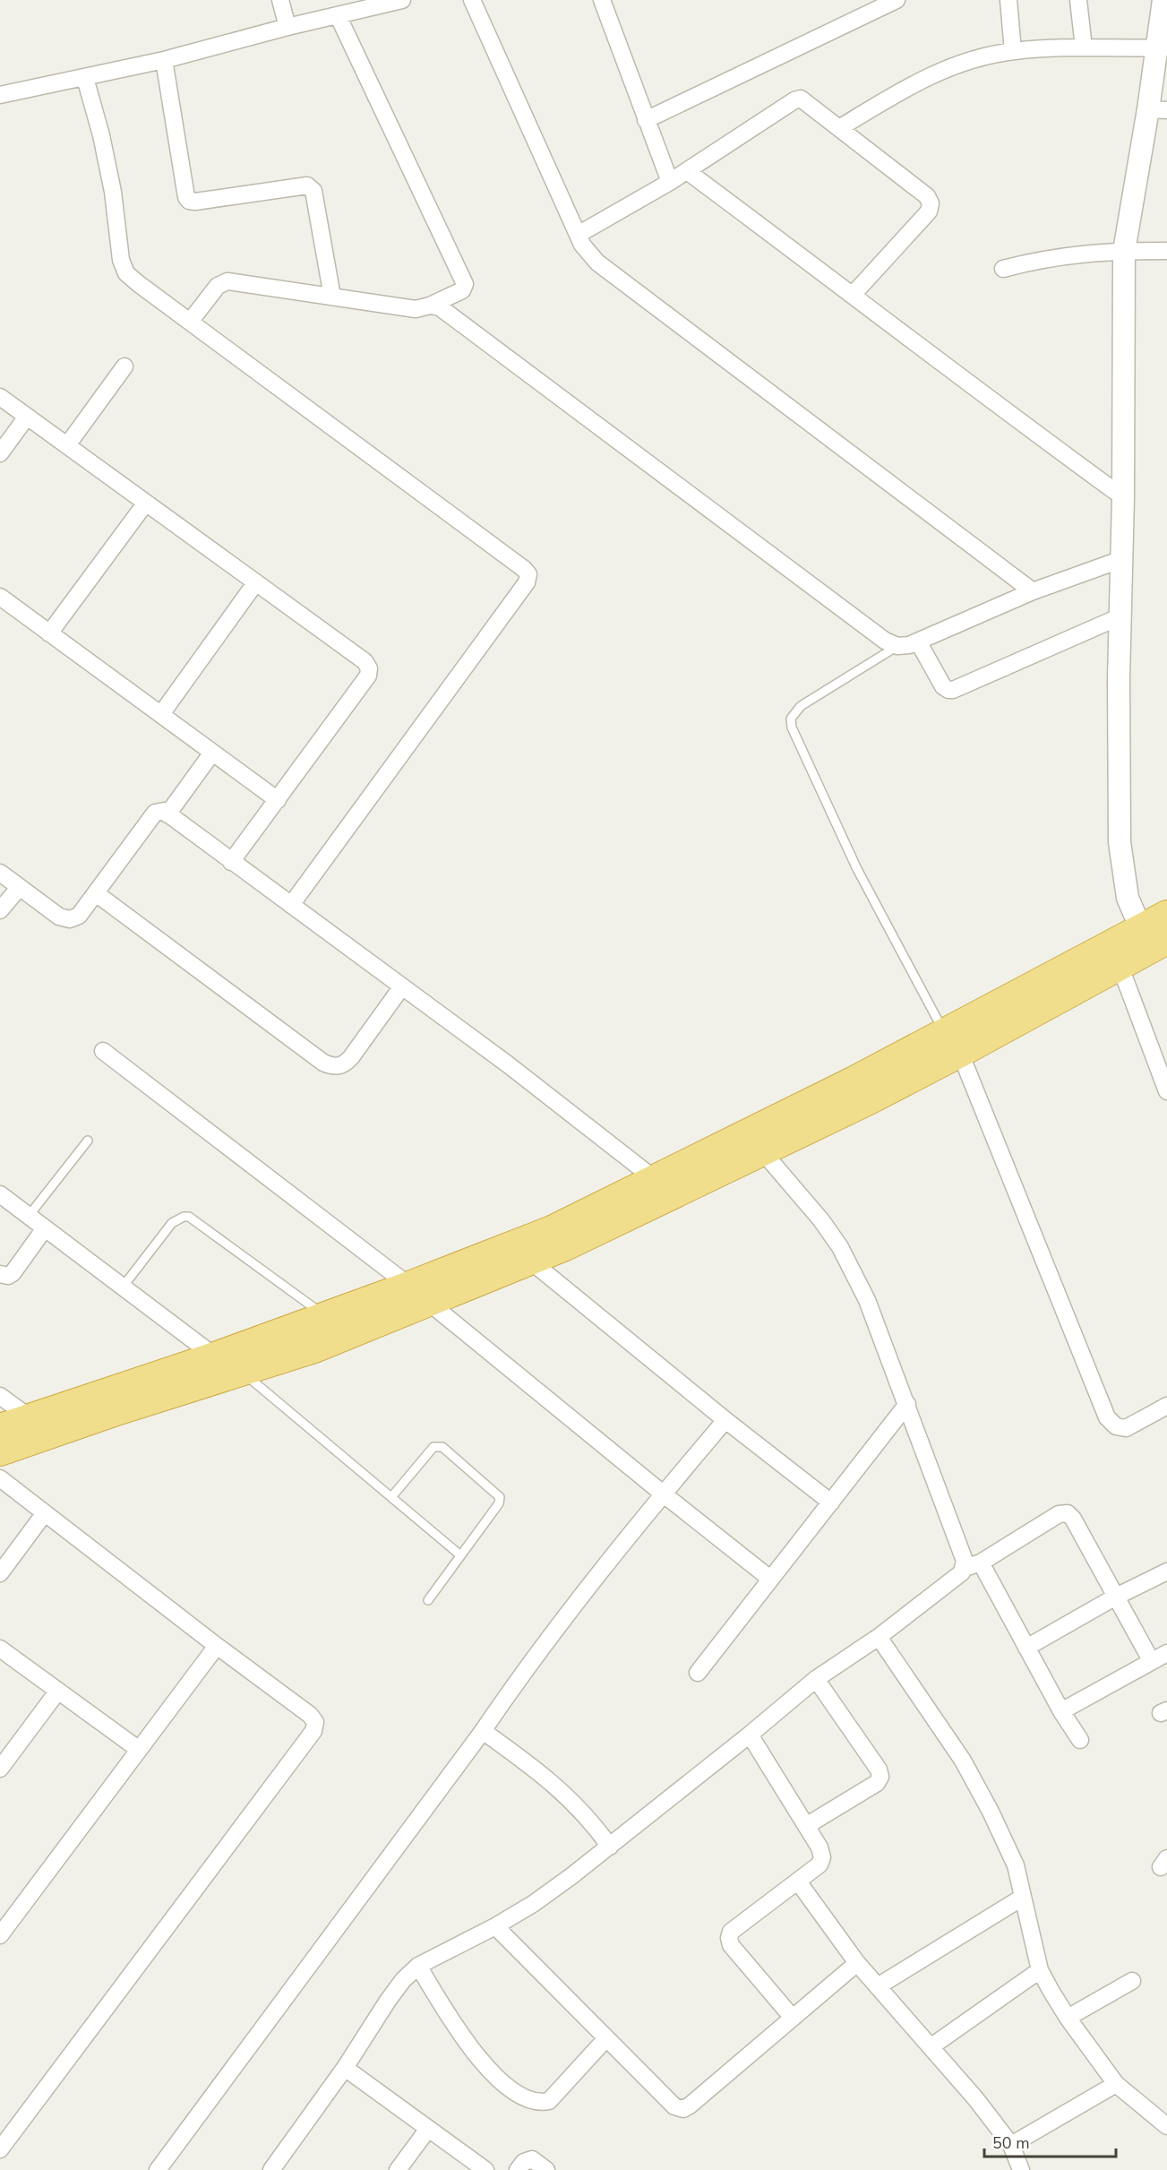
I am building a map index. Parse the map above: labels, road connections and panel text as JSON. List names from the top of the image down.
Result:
{
  "scale_bar": "50 m"
}
